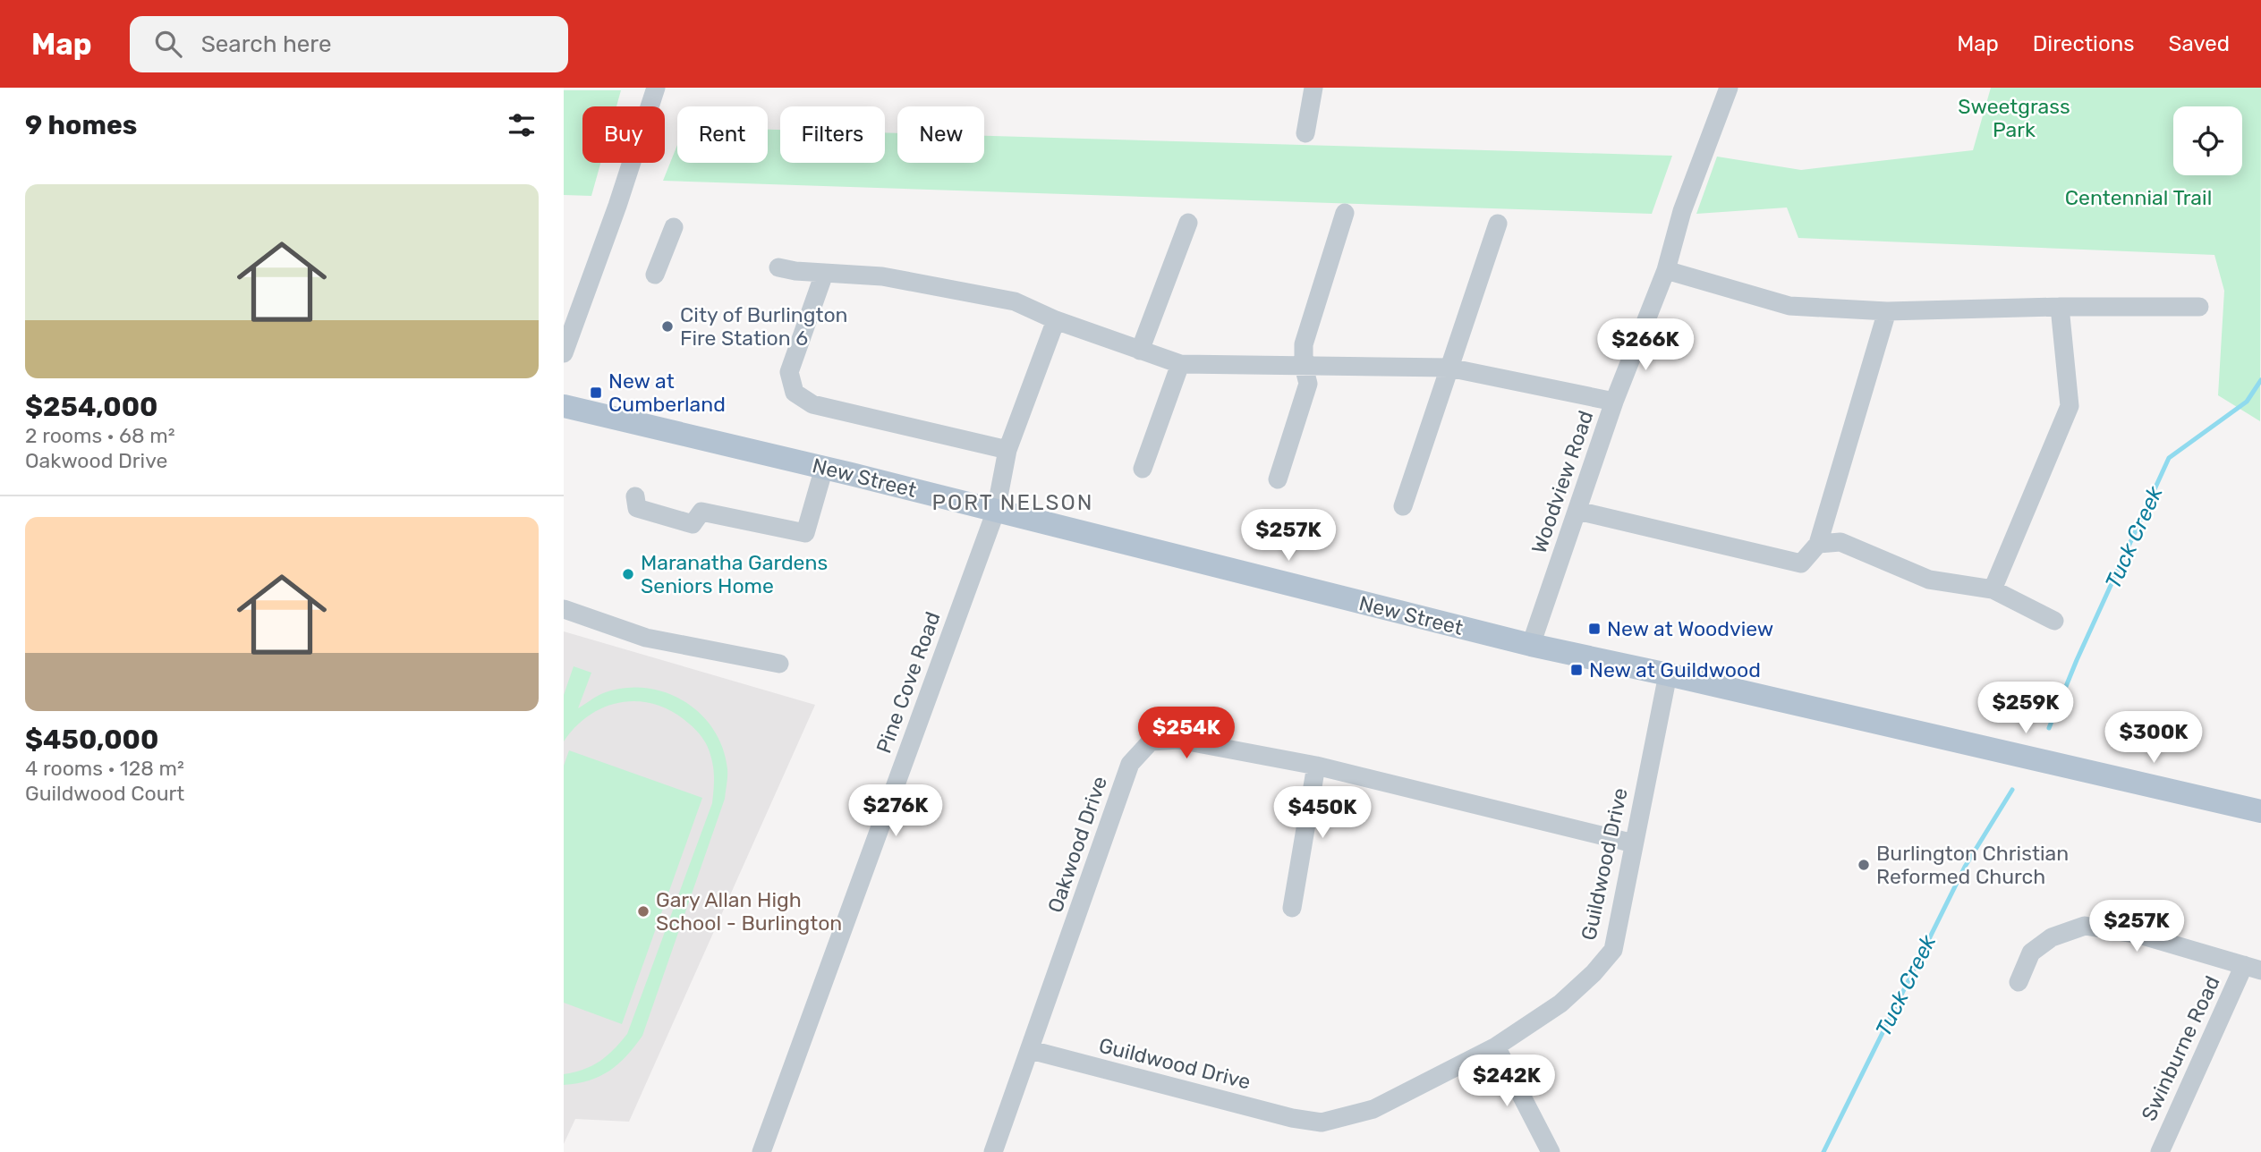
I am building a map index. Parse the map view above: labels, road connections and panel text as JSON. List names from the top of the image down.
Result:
{
  "streets": {
    "main road": ["New Street"],
    "street": [
      "Woodview Road",
      "Pine Cove Road",
      "Oakwood Drive",
      "Guildwood Drive",
      "Swinburne Road"
    ]
  },
  "crossings": [
    ["New Street", "Woodview Road"],
    ["New Street", "Pine Cove Road"],
    ["New Street", "Guildwood Drive"],
    ["Oakwood Drive", "Guildwood Drive"]
  ],
  "districts": ["PORT NELSON"],
  "water": ["Tuck Creek"],
  "parks": ["Sweetgrass Park", "Centennial Trail"],
  "places": {
    "other": [
      "City of Burlington Fire Station 6",
      "Maranatha Gardens Seniors Home",
      "Burlington Christian Reformed Church",
      "Gary Allan High School - Burlington"
    ],
    "transit": ["New at Cumberland", "New at Woodview", "New at Guildwood"]
  },
  "page": {
    "header": "Map",
    "search": "Search here",
    "nav": ["Map", "Directions", "Saved"],
    "heading": "9 homes",
    "chip": [
      "Buy",
      "Rent",
      "Filters",
      "New"
    ],
    "list": [
      {
        "name": "$254,000",
        "note": "2 rooms · 68 m² · Oakwood Drive"
      },
      {
        "name": "$450,000",
        "note": "4 rooms · 128 m² · Guildwood Court"
      }
    ],
    "price": [
      "$266K",
      "$257K",
      "$259K",
      "$254K",
      "$300K",
      "$276K",
      "$450K",
      "$257K",
      "$242K"
    ]
  }
}
